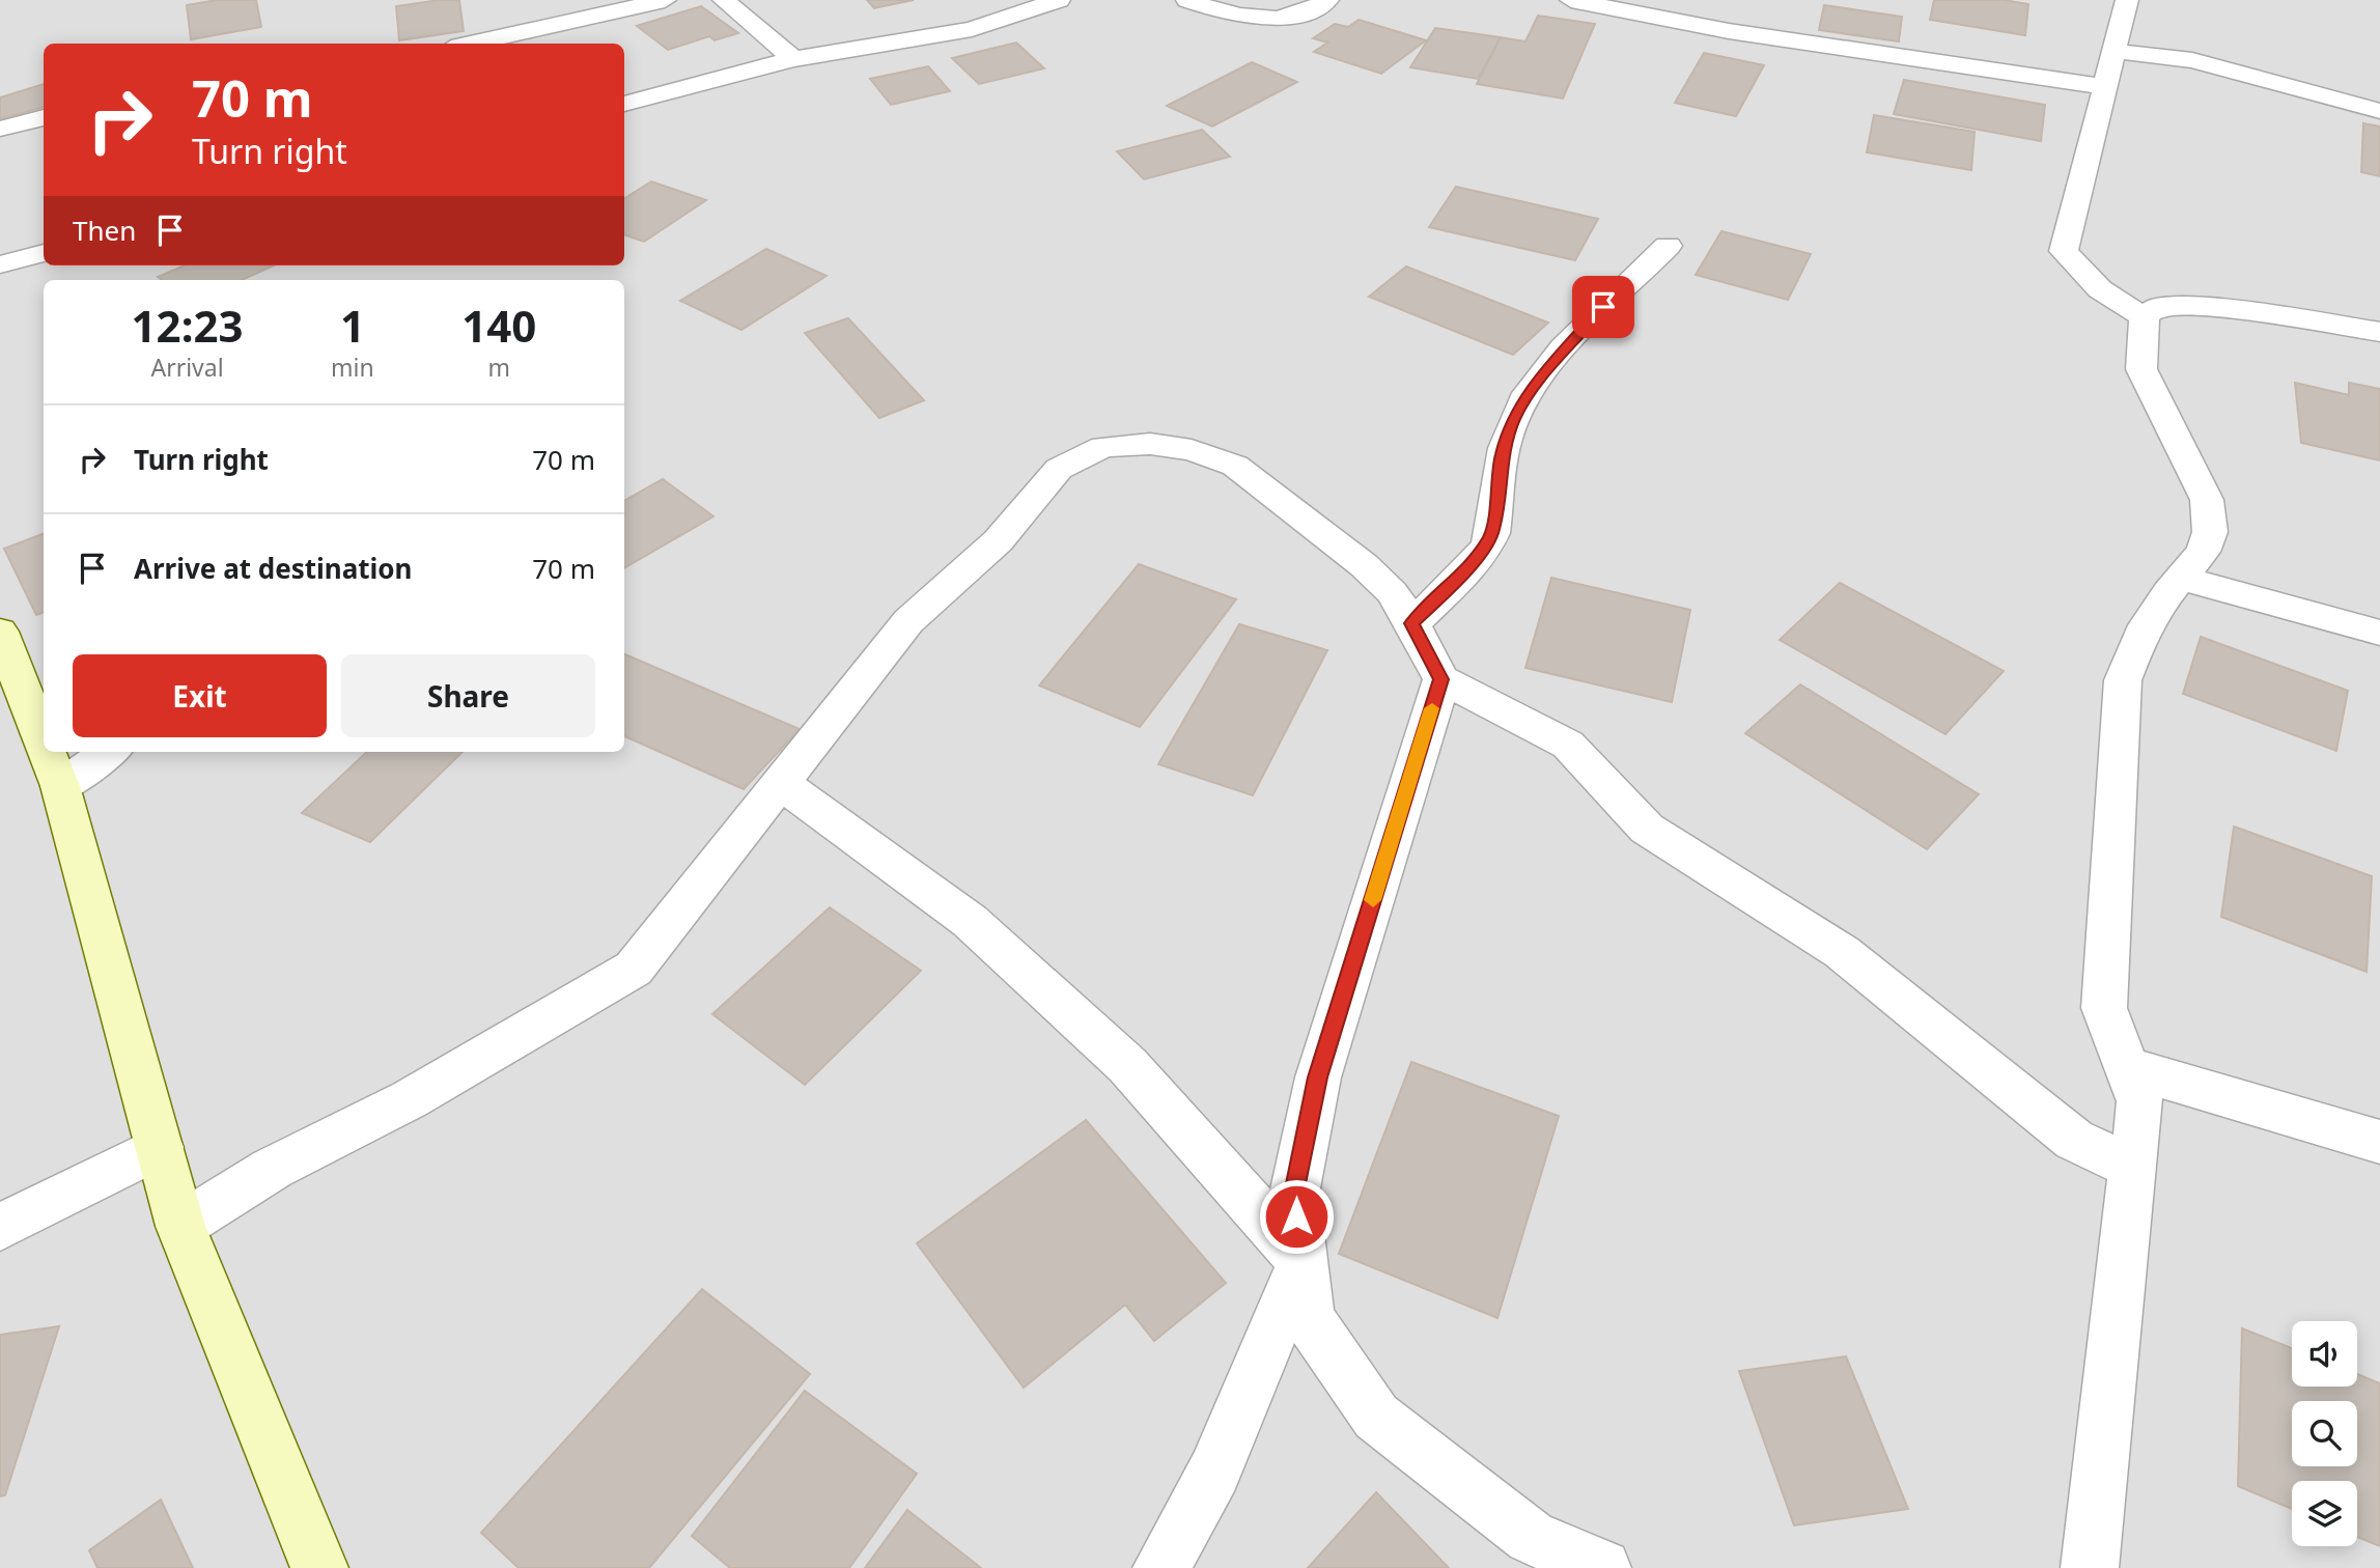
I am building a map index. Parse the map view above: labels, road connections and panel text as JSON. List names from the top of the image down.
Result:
{
  "page": {
    "turn": ["70 m", "Turn right"],
    "then": "Then",
    "eta": [
      "12:23",
      "Arrival",
      "1",
      "min",
      "140",
      "m"
    ],
    "list": [
      {
        "name": "Turn right",
        "value": "70 m"
      },
      {
        "name": "Arrive at destination",
        "value": "70 m"
      }
    ],
    "buttons": ["Exit", "Share"]
  }
}
